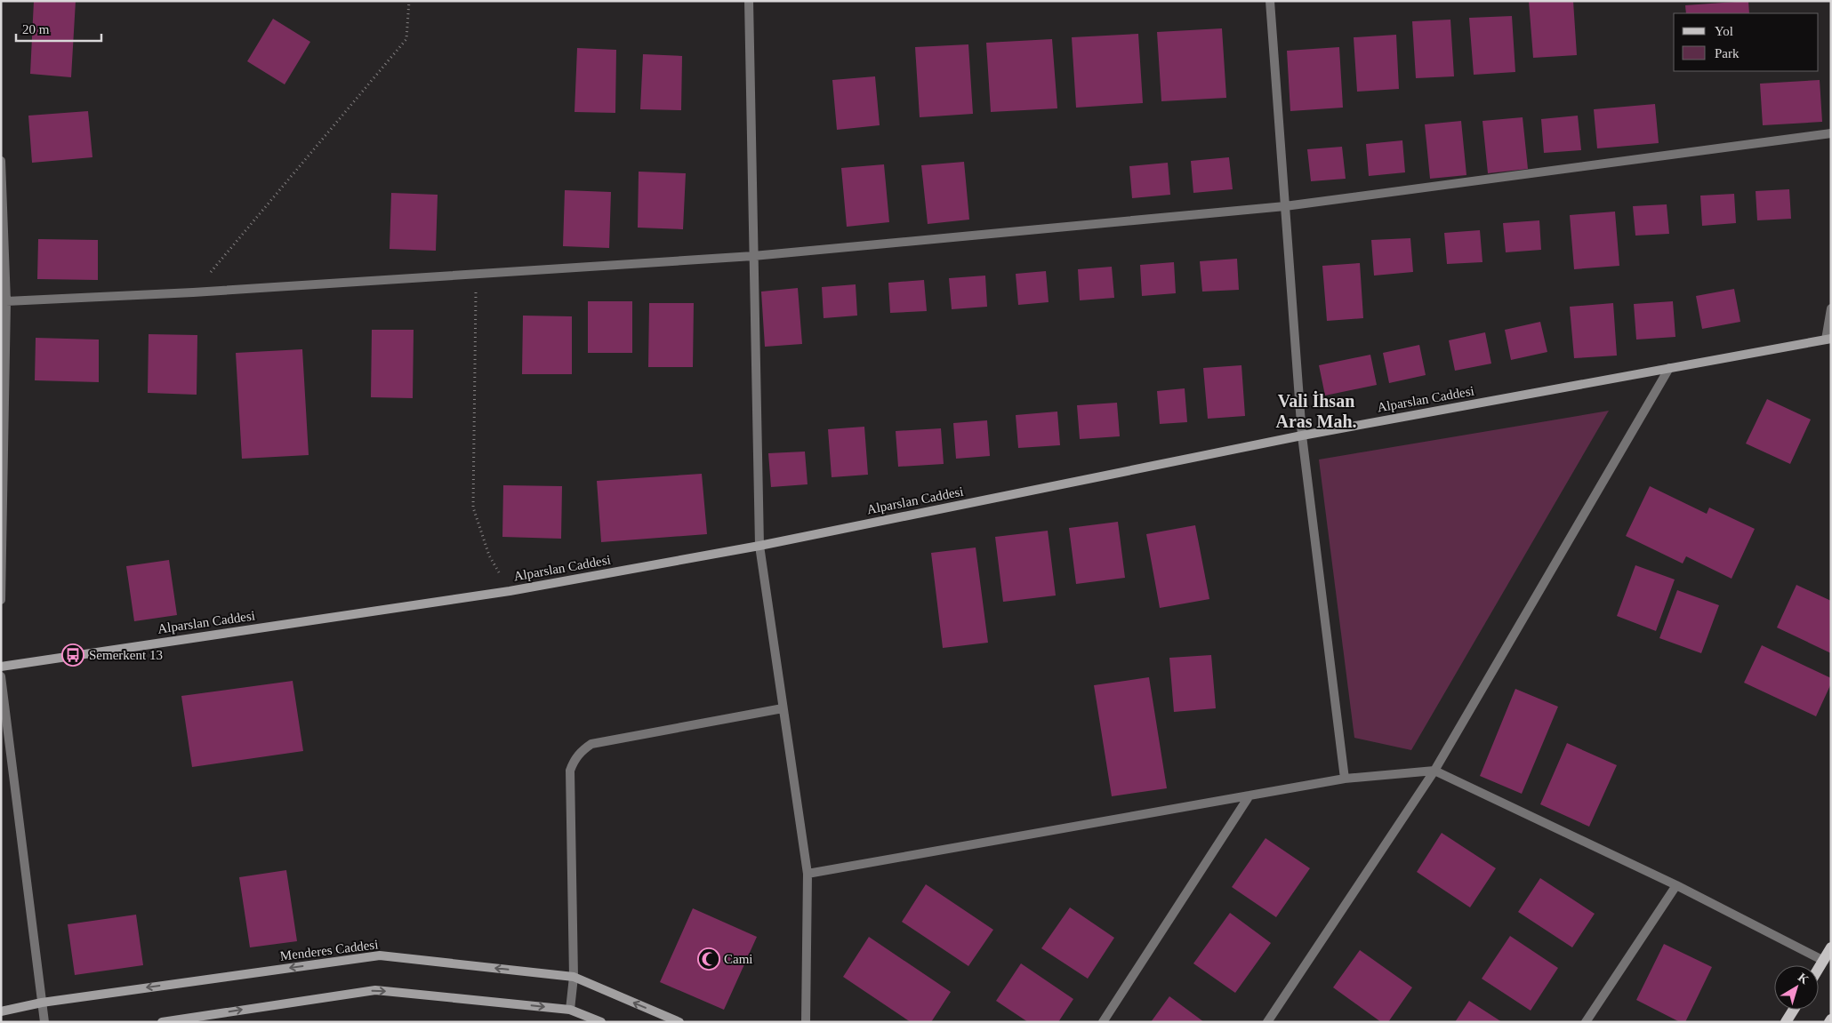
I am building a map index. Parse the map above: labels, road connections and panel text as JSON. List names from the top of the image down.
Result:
{
  "streets": {
    "main road": ["Alparslan Caddesi", "Menderes Caddesi"]
  },
  "districts": ["Vali İhsan Aras Mah."],
  "places": {
    "bus stop": ["Semerkent 13"],
    "mosque": ["Cami"]
  },
  "legend": ["Yol", "Park"],
  "scale_bar": "20 m",
  "north": "top right"
}
